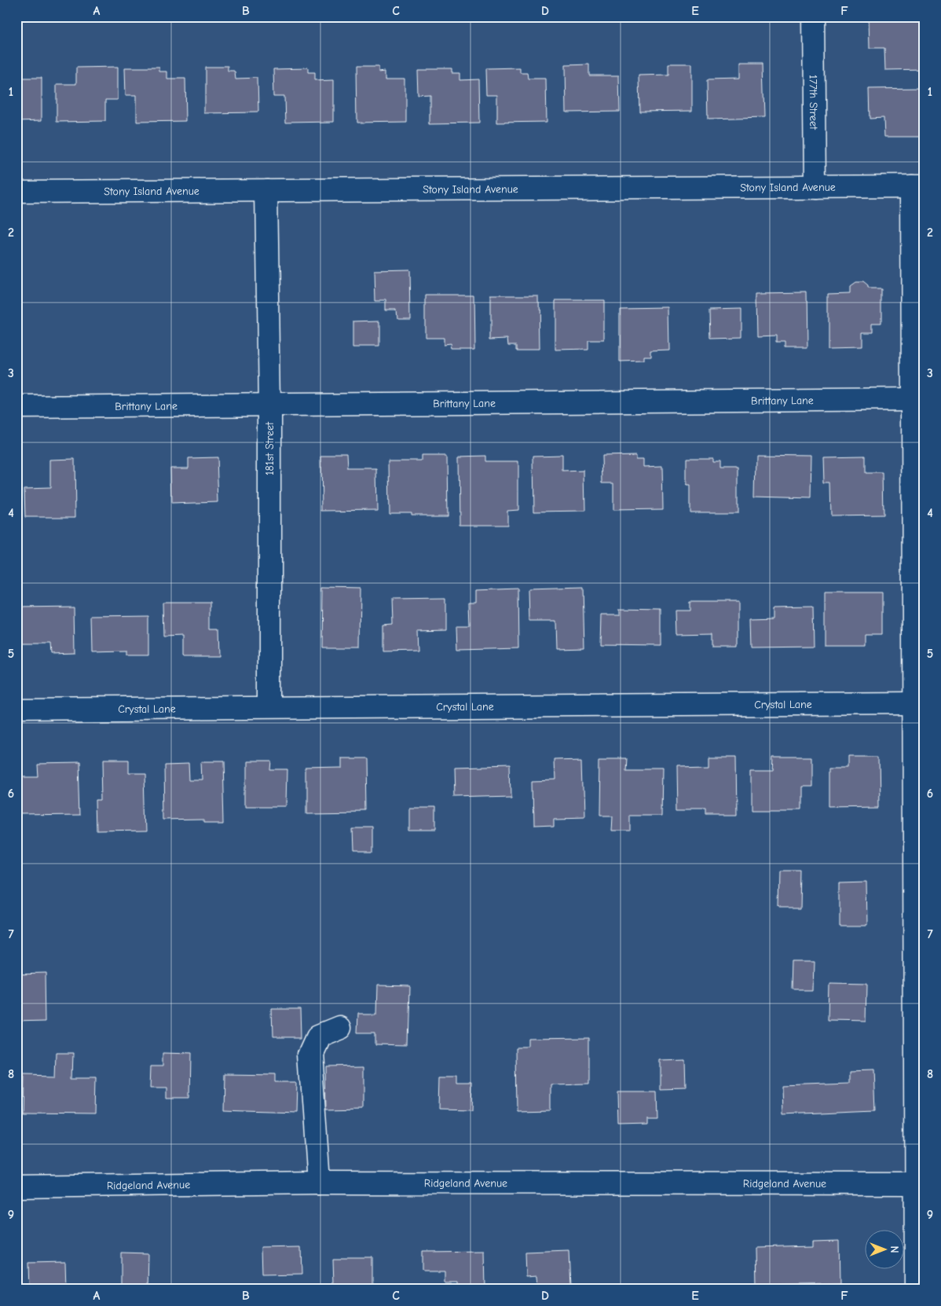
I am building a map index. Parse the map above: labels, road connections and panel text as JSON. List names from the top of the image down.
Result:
{
  "streets": {
    "street": [
      "177th Street",
      "Stony Island Avenue",
      "Brittany Lane",
      "181st Street",
      "Crystal Lane",
      "Ridgeland Avenue"
    ]
  },
  "crossings": [
    ["177th Street", "Stony Island Avenue"],
    ["Stony Island Avenue", "181st Street"],
    ["Brittany Lane", "181st Street"],
    ["181st Street", "Crystal Lane"]
  ],
  "north": "right",
  "grid": {
    "columns": [
      "A",
      "B",
      "C",
      "D",
      "E",
      "F"
    ],
    "rows": [
      "1",
      "2",
      "3",
      "4",
      "5",
      "6",
      "7",
      "8",
      "9"
    ]
  }
}
